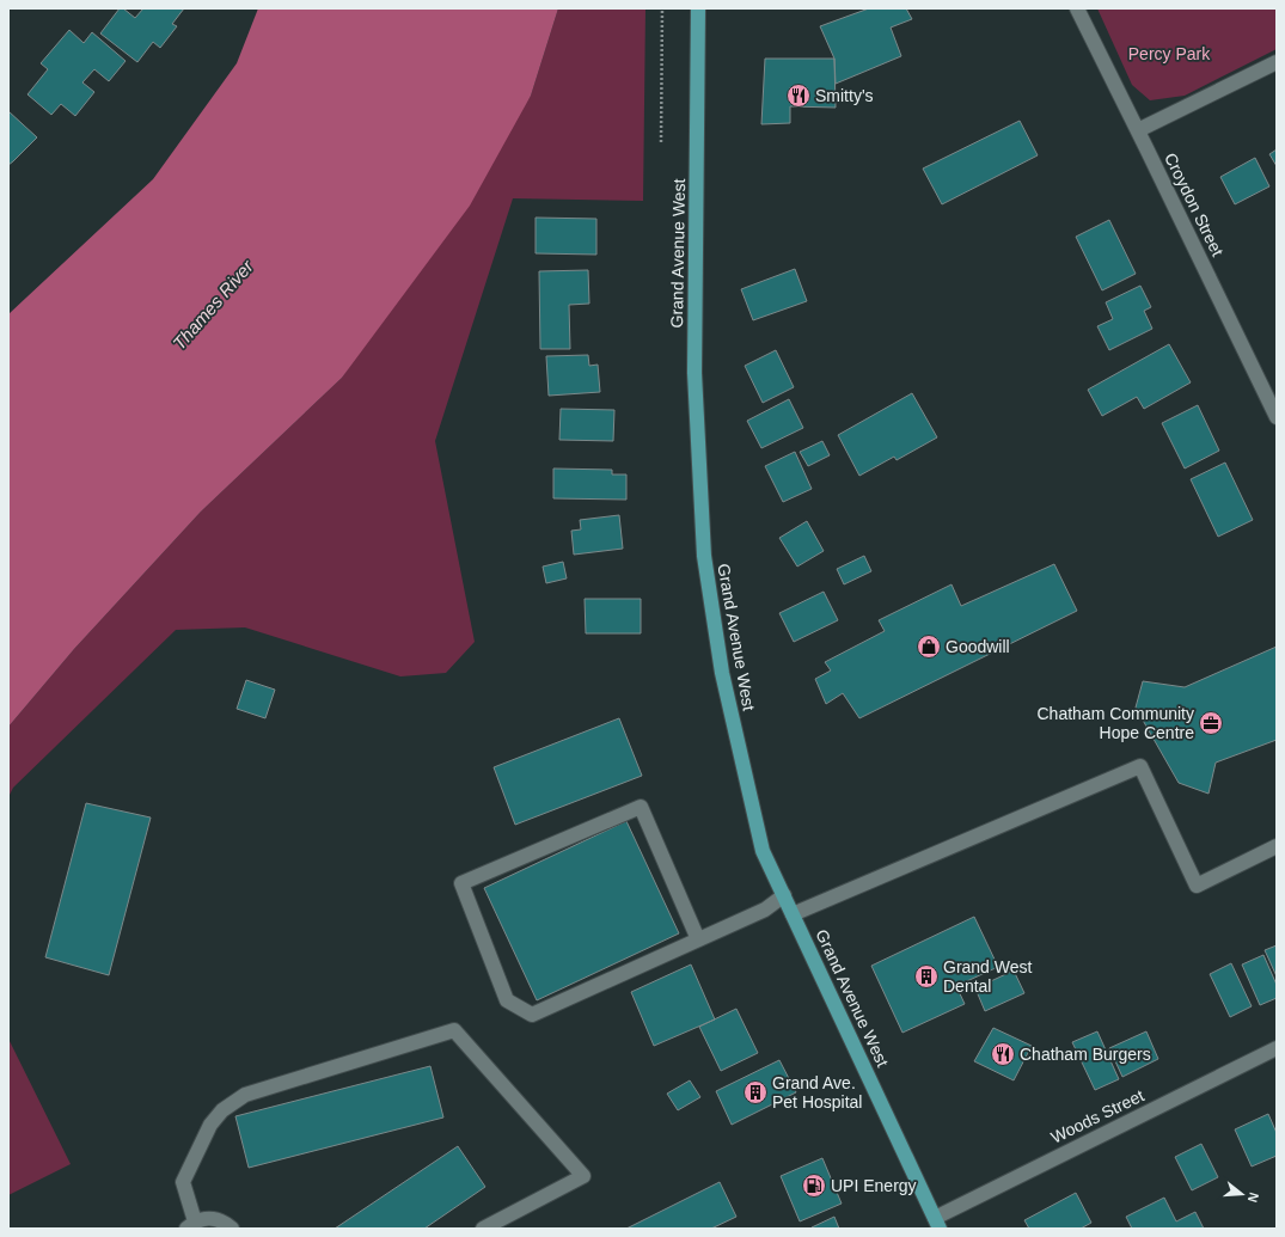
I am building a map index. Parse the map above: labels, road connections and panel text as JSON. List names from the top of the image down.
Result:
{
  "streets": {
    "main road": ["Grand Avenue West"],
    "street": ["Croydon Street", "Woods Street"]
  },
  "crossings": [
    ["Grand Avenue West", "Woods Street"]
  ],
  "water": ["Thames River"],
  "parks": ["Percy Park"],
  "places": {
    "restaurant": ["Smitty's", "Chatham Burgers"],
    "shop": ["Goodwill"],
    "office": ["Chatham Community Hope Centre"],
    "building": ["Grand West Dental", "Grand Ave. Pet Hospital"],
    "fuel station": ["UPI Energy"]
  },
  "north": "right"
}
